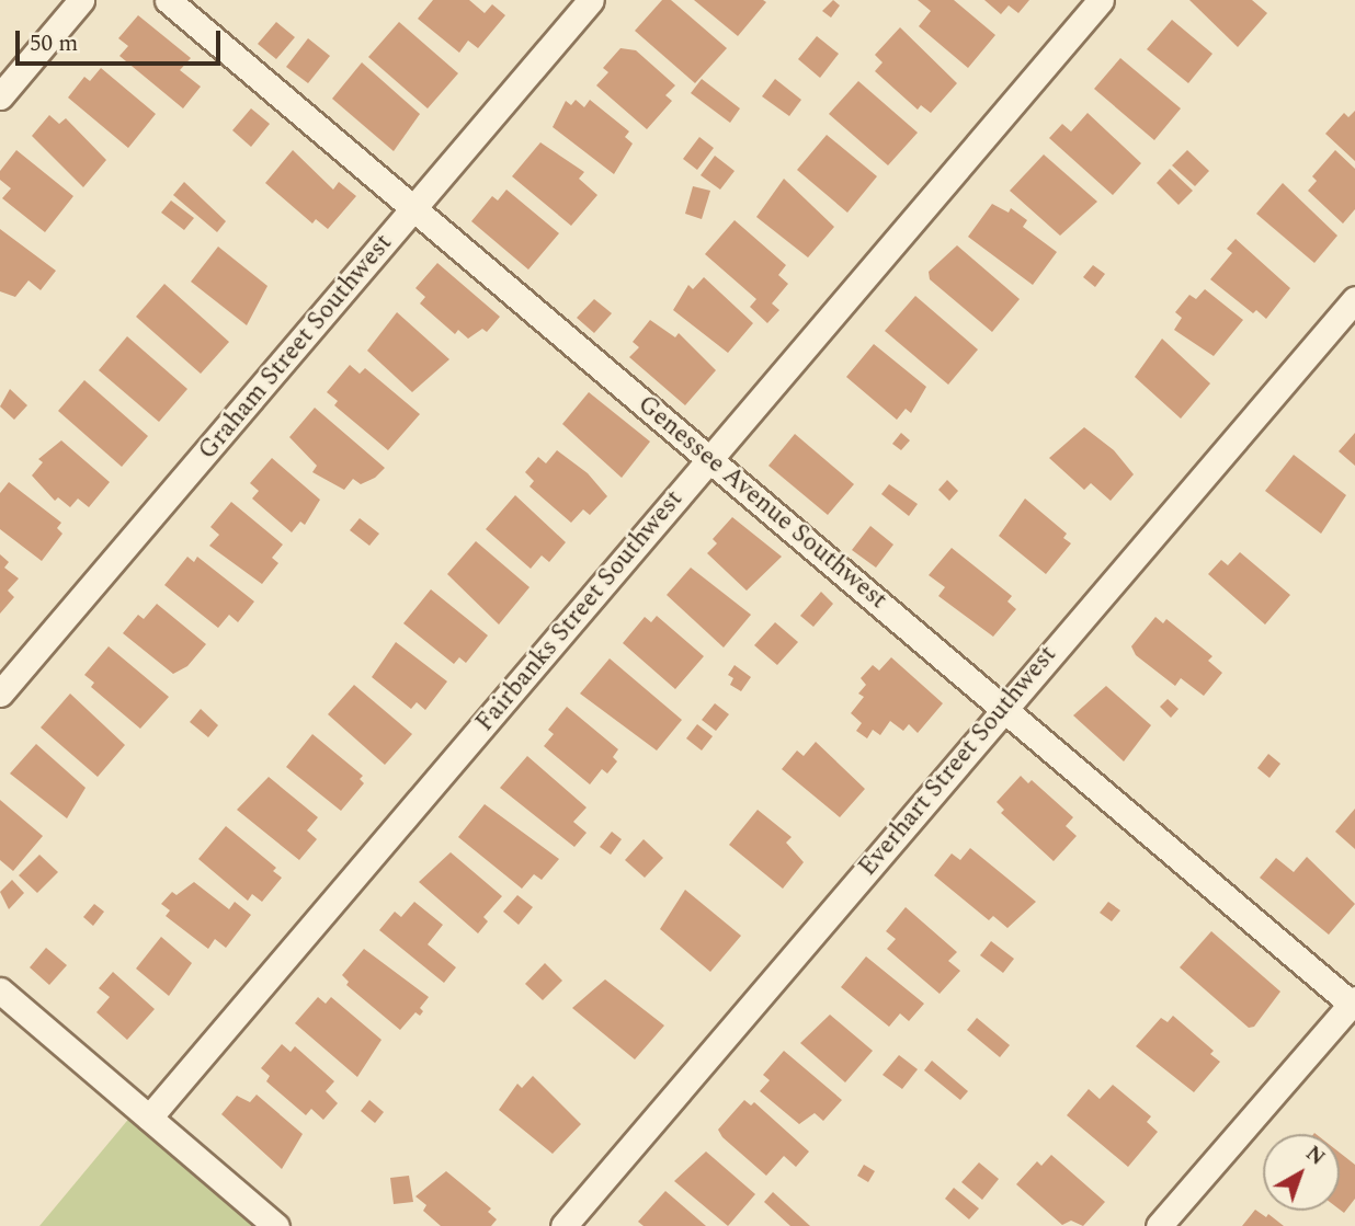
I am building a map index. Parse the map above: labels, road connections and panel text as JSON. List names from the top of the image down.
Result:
{
  "streets": {
    "street": [
      "Graham Street Southwest",
      "Genessee Avenue Southwest",
      "Fairbanks Street Southwest",
      "Everhart Street Southwest"
    ]
  },
  "crossings": [
    ["Graham Street Southwest", "Genessee Avenue Southwest"],
    ["Genessee Avenue Southwest", "Fairbanks Street Southwest"],
    ["Genessee Avenue Southwest", "Everhart Street Southwest"]
  ],
  "scale_bar": "50 m",
  "north": "top right"
}
